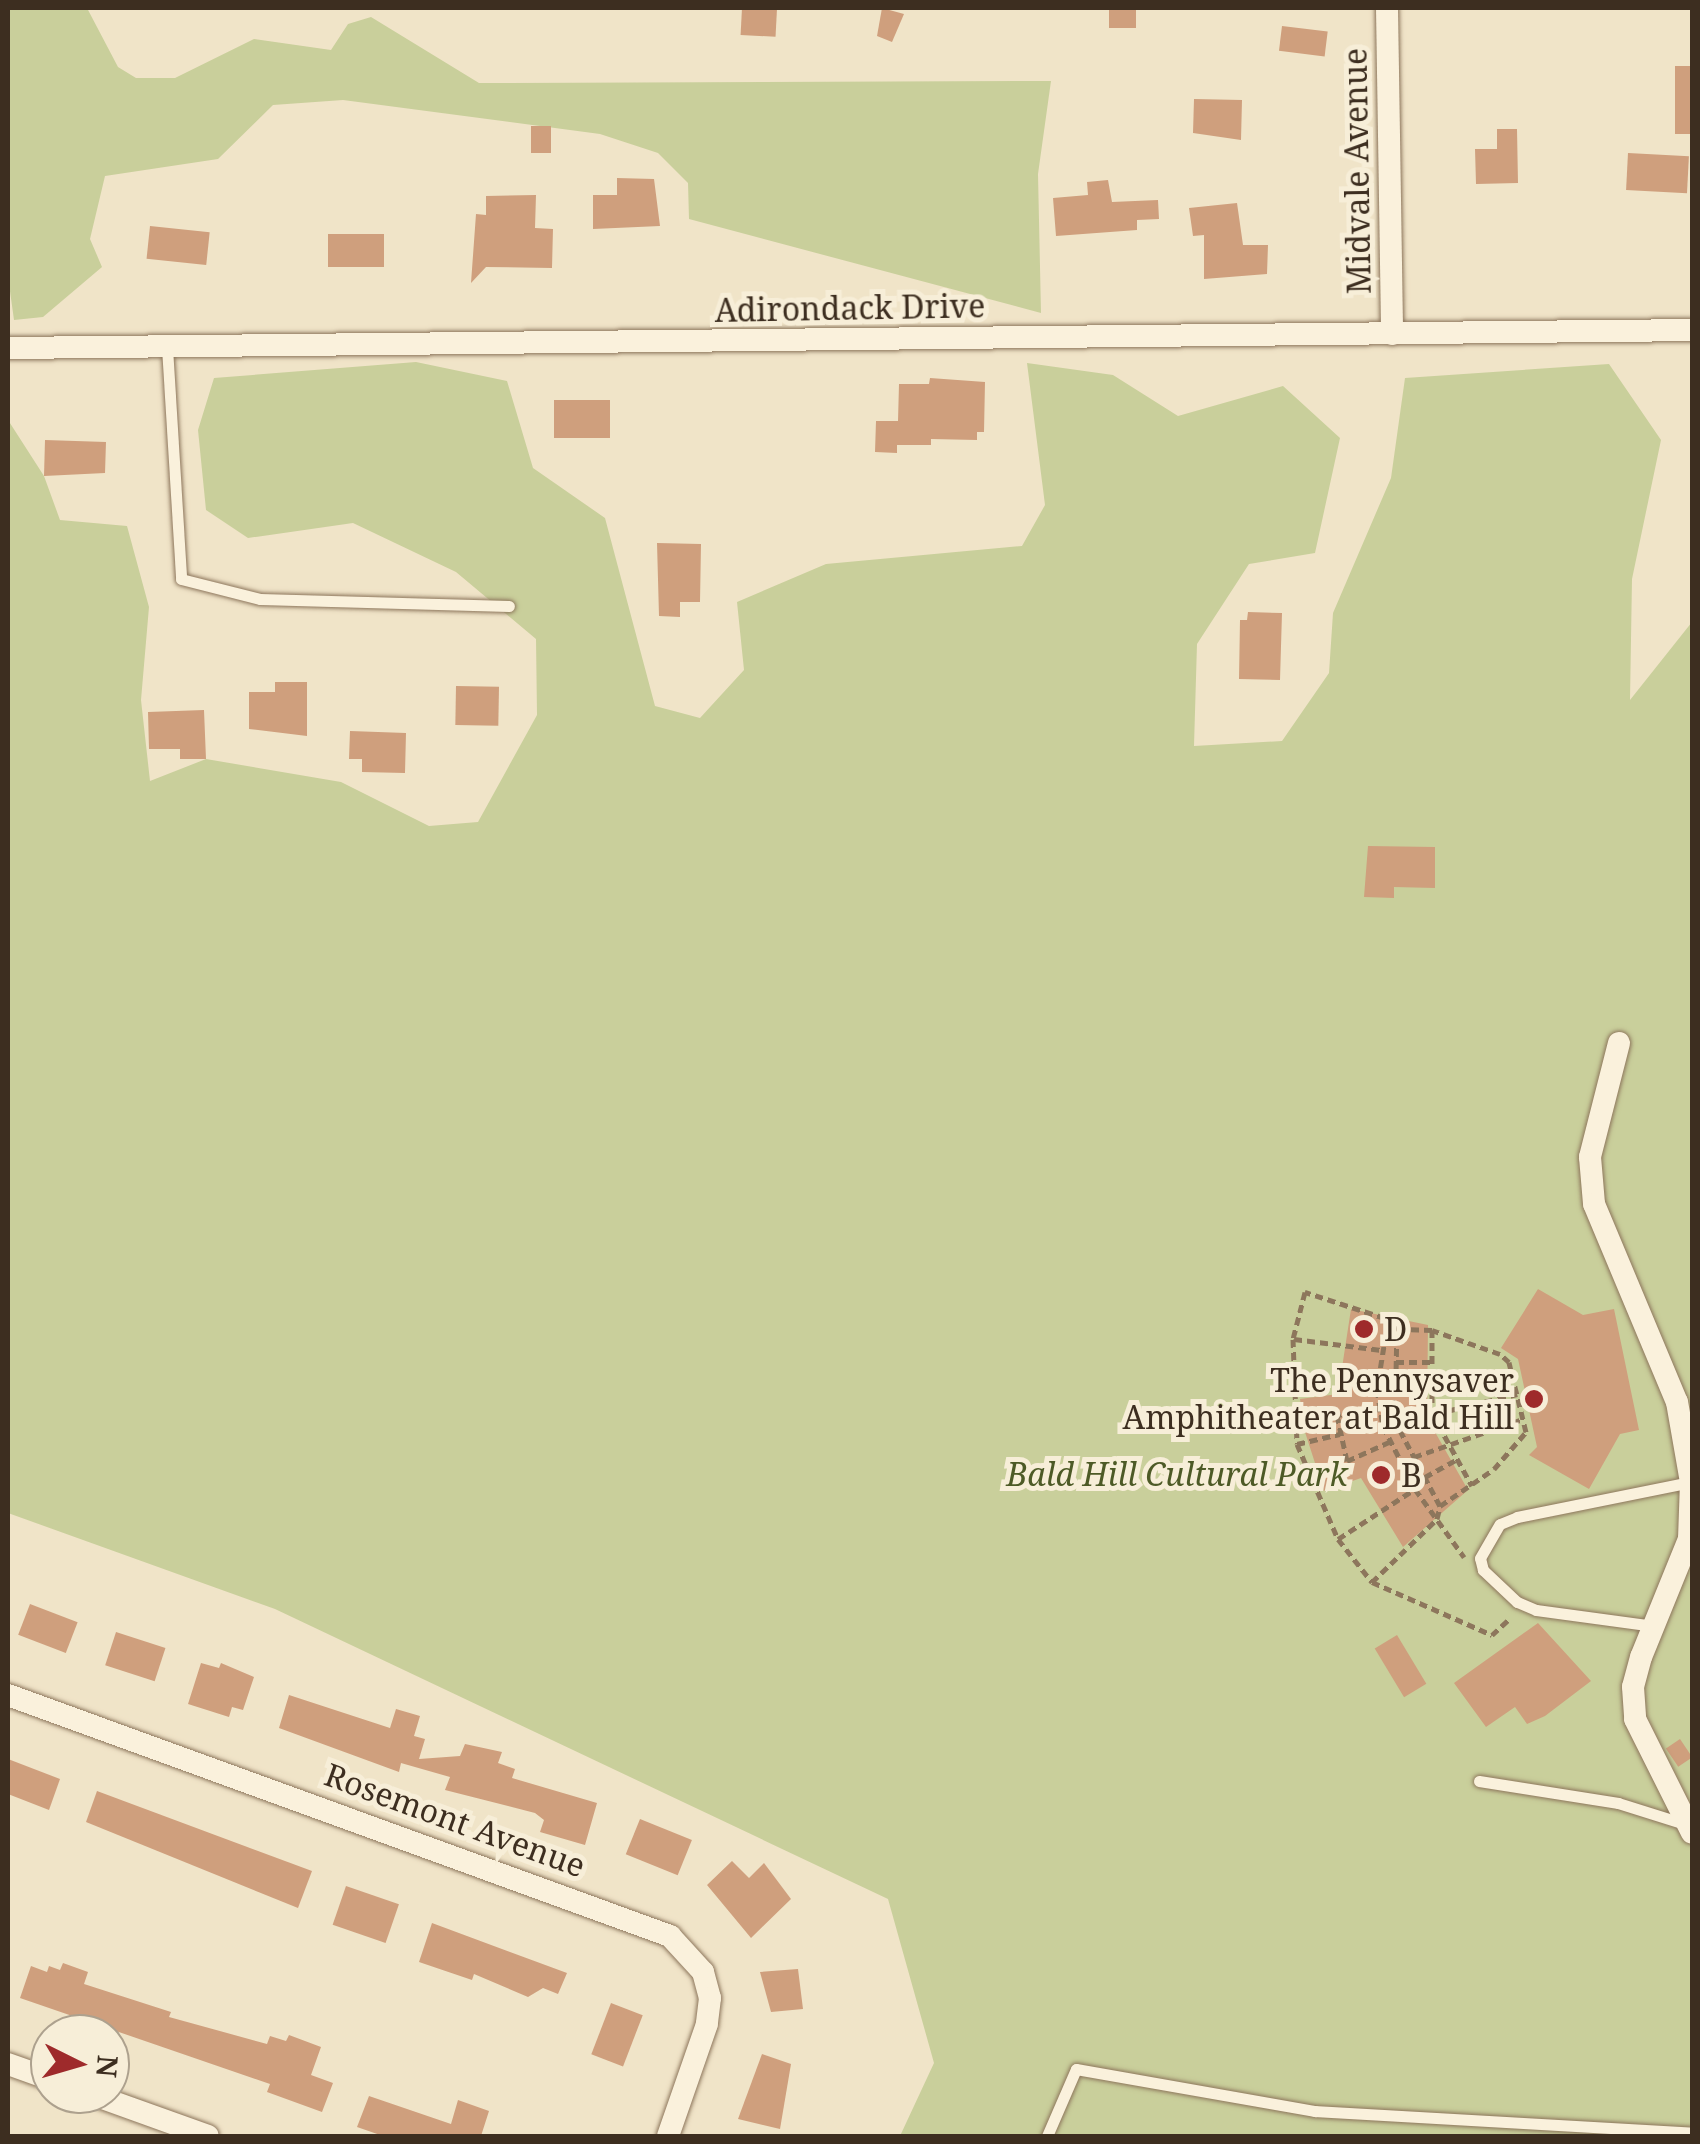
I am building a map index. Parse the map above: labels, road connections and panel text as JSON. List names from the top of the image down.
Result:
{
  "streets": {
    "street": ["Midvale Avenue", "Adirondack Drive", "Rosemont Avenue"]
  },
  "crossings": [
    ["Midvale Avenue", "Adirondack Drive"]
  ],
  "parks": ["Bald Hill Cultural Park"],
  "places": ["D", "The Pennysaver Amphitheater at Bald Hill", "B"],
  "north": "right"
}
